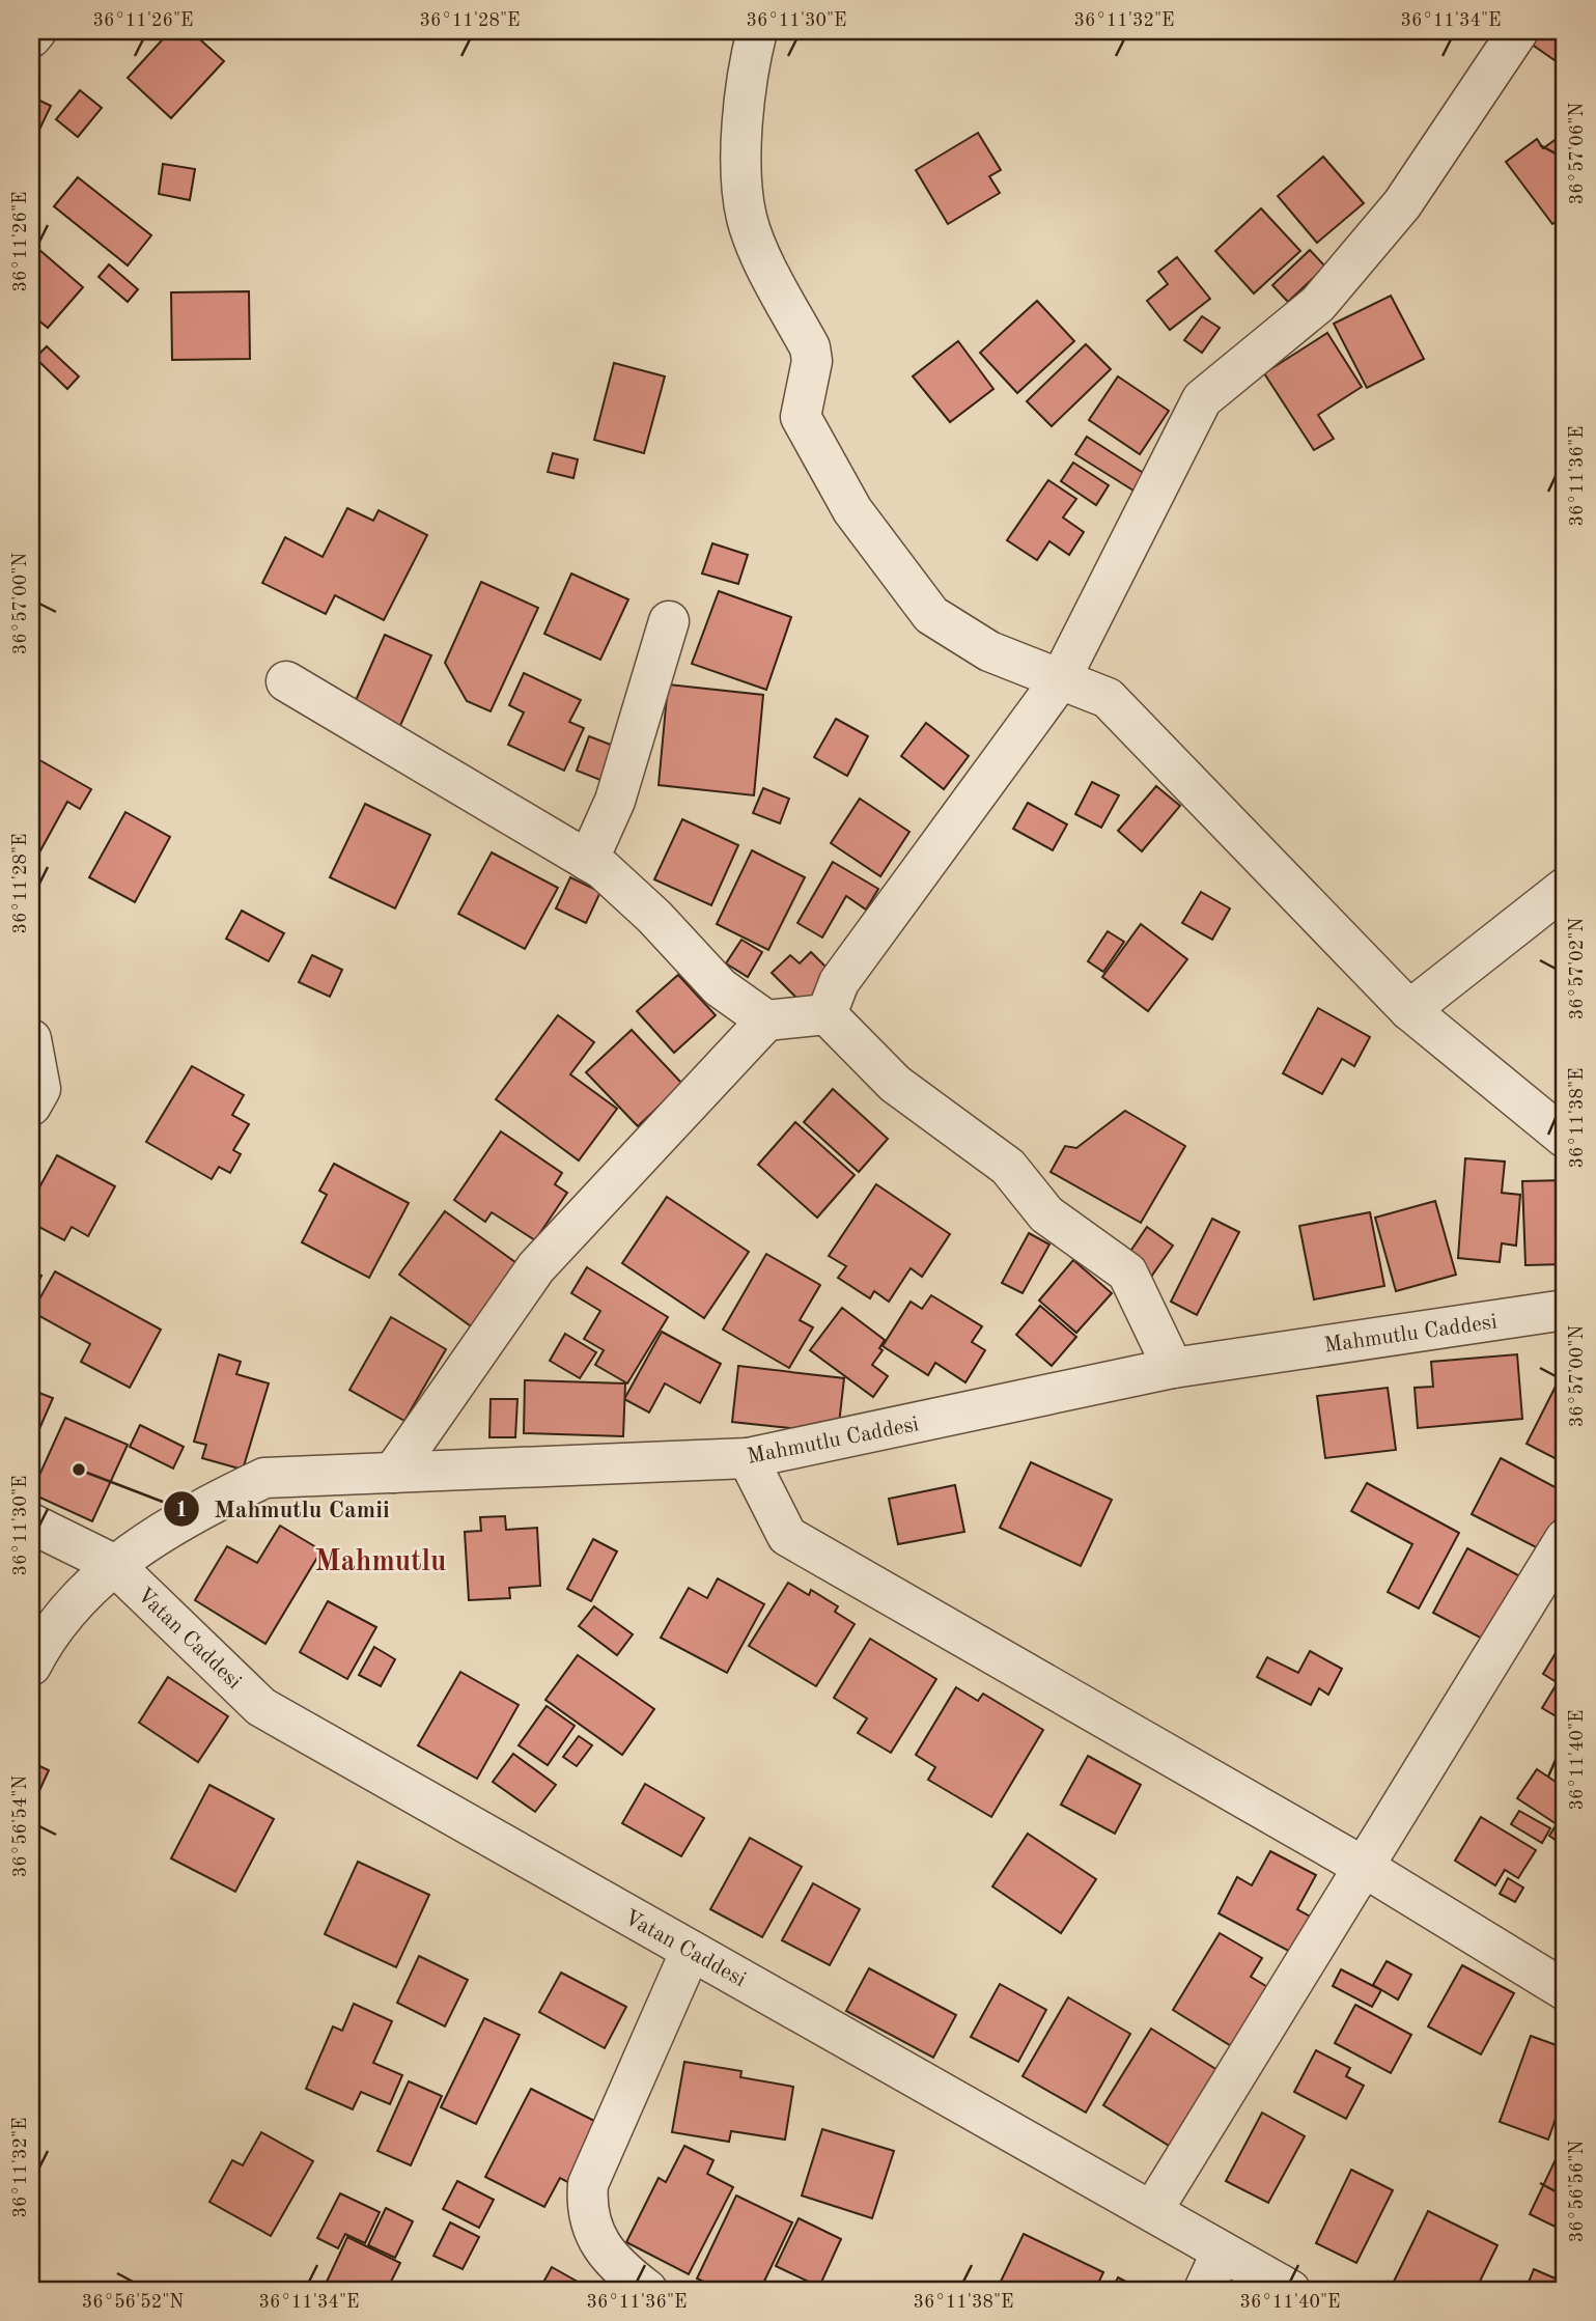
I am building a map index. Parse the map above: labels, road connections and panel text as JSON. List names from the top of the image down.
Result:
{
  "streets": {
    "street": ["Mahmutlu Caddesi", "Vatan Caddesi"]
  },
  "crossings": [
    ["Mahmutlu Caddesi", "Vatan Caddesi"]
  ],
  "districts": ["Mahmutlu"],
  "places": ["Mahmutlu Camii"],
  "coordinates": [
    "36°11'26\"E",
    "36°11'28\"E",
    "36°11'30\"E",
    "36°11'32\"E",
    "36°11'34\"E",
    "36°57'06\"N",
    "36°11'36\"E",
    "36°57'00\"N",
    "36°57'02\"N",
    "36°11'38\"E",
    "36°11'40\"E",
    "36°56'54\"N",
    "36°56'56\"N",
    "36°56'52\"N"
  ]
}
